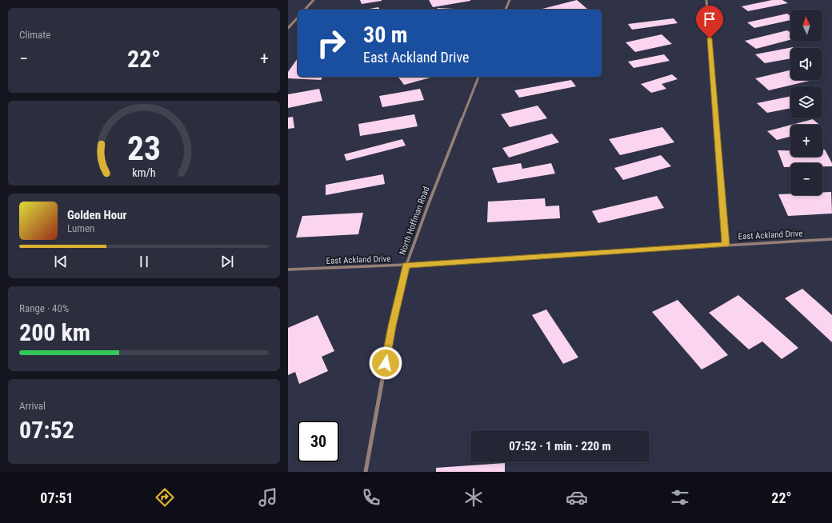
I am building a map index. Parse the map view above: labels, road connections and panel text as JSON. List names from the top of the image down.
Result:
{
  "streets": {
    "street": ["North Hoffman Road", "East Ackland Drive"]
  },
  "crossings": [
    ["North Hoffman Road", "East Ackland Drive"]
  ],
  "north": "top",
  "page": {
    "tile": [
      "Climate",
      ["Range · 40%", "200 km"],
      ["Arrival", "07:52"]
    ],
    "map_buttons": ["+", "−"],
    "turn": ["30 m", "East Ackland Drive"],
    "heat": ["−", "22°", "+"],
    "song": ["Golden Hour", "Lumen"],
    "limit": "30",
    "trip": "07:52 · 1 min · 220 m",
    "tabs": ["07:51", "22°"],
    "gauge": ["23", "km/h"]
  }
}
